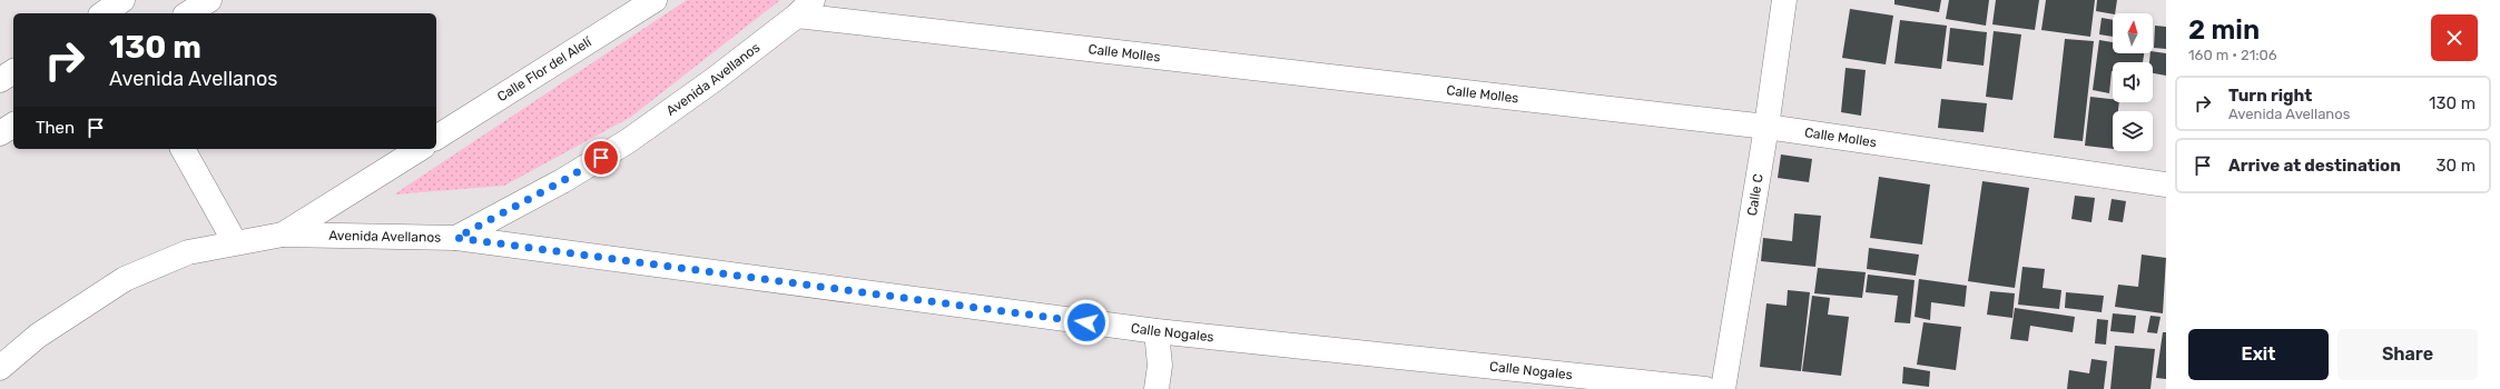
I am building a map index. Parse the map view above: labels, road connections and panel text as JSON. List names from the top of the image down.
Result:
{
  "streets": {
    "street": [
      "Calle Molles",
      "Calle Flor del Alelí",
      "Avenida Avellanos",
      "Calle C",
      "Calle Nogales"
    ]
  },
  "crossings": [
    ["Calle Molles", "Avenida Avellanos"],
    ["Calle Molles", "Calle C"],
    ["Avenida Avellanos", "Calle Nogales"]
  ],
  "north": "top",
  "page": {
    "heading": ["2 min", "160 m · 21:06"],
    "turn": ["130 m", "Avenida Avellanos"],
    "list": [
      {
        "name": "Turn right",
        "note": "Avenida Avellanos",
        "value": "130 m"
      },
      {
        "name": "Arrive at destination",
        "value": "30 m"
      }
    ],
    "then": "Then",
    "buttons": ["Exit", "Share"]
  }
}
